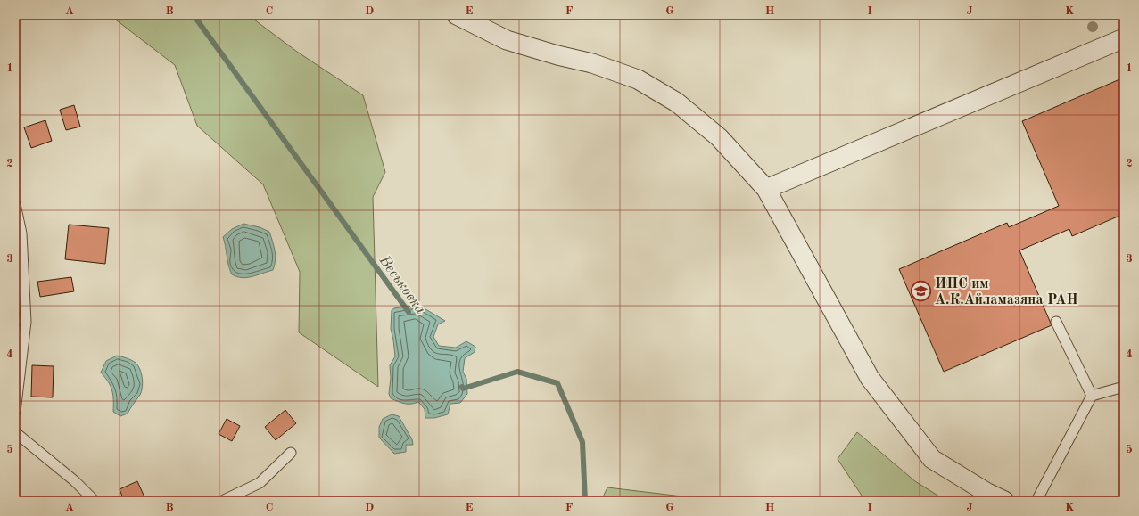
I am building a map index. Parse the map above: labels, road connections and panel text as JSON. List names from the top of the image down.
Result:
{
  "water": ["Веськовка"],
  "places": {
    "school or university": ["ИПС им А.К.Айламазяна РАН"]
  },
  "grid": {
    "columns": [
      "A",
      "B",
      "C",
      "D",
      "E",
      "F",
      "G",
      "H",
      "I",
      "J",
      "K"
    ],
    "rows": [
      "1",
      "2",
      "3",
      "4",
      "5"
    ]
  }
}
